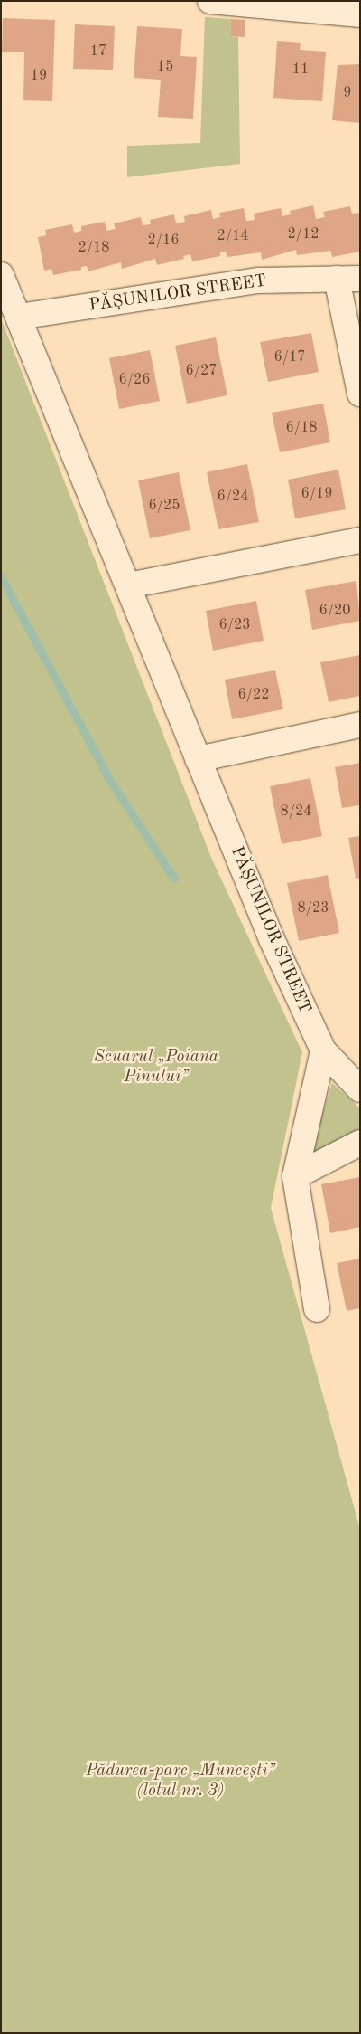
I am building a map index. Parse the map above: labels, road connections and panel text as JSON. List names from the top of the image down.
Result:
{
  "streets": {
    "street": ["PĂȘUNILOR STREET"]
  },
  "parks": ["Scuarul „Poiana Pinului”", "Pădurea-parc „Muncești” (lotul nr. 3)"],
  "house_numbers": [
    "17",
    "15",
    "11",
    "19",
    "9",
    "2/12",
    "2/14",
    "2/16",
    "2/18",
    "6/17",
    "6/27",
    "6/26",
    "6/18",
    "6/19",
    "6/24",
    "6/25",
    "6/20",
    "6/23",
    "6/22",
    "8/24",
    "8/23"
  ]
}
